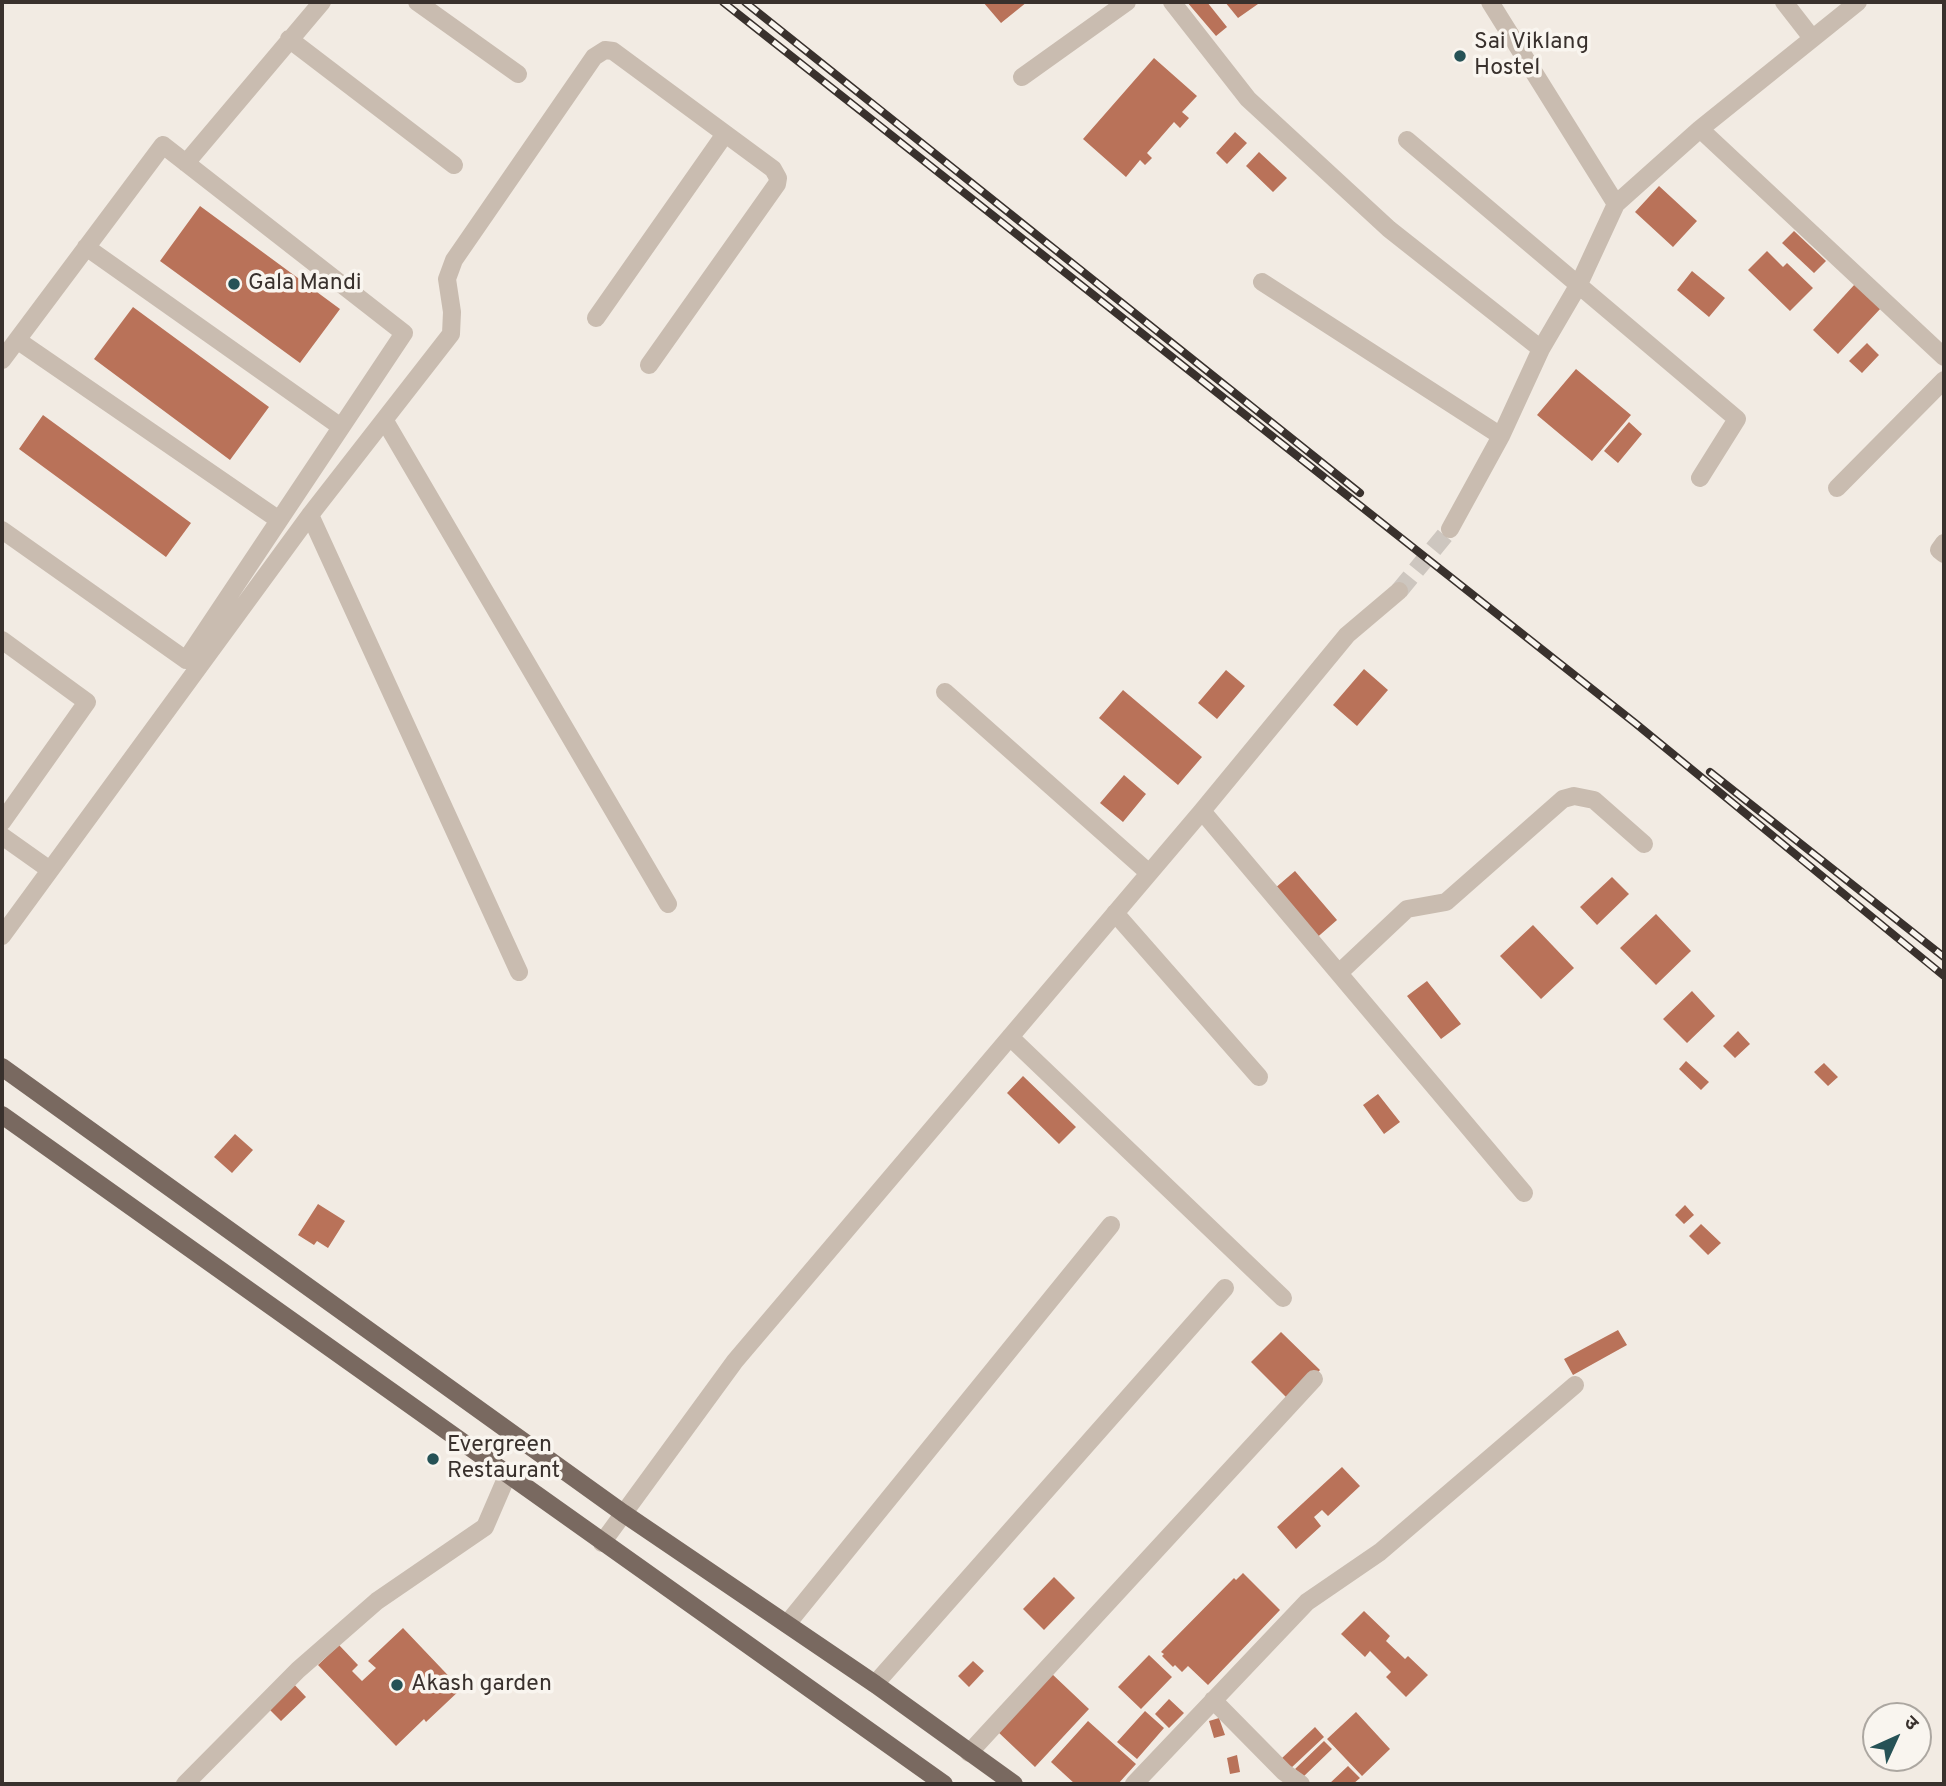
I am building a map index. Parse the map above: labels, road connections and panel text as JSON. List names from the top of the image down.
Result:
{
  "places": [
    "Sai Viklang Hostel",
    "Gala Mandi",
    "Evergreen Restaurant",
    "Akash garden"
  ],
  "north": "top right"
}
